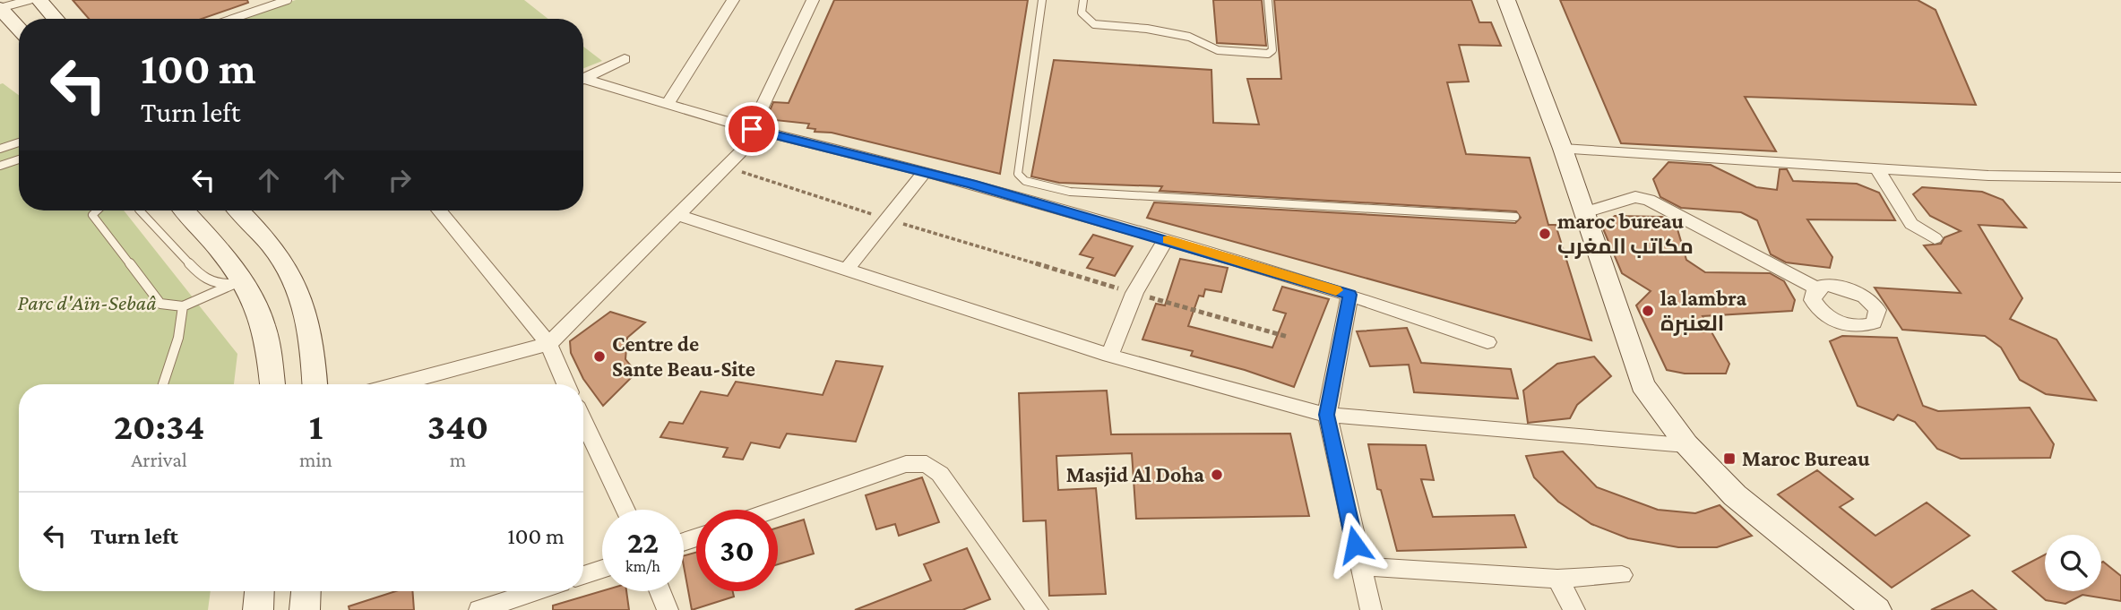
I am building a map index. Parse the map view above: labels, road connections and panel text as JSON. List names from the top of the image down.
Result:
{
  "parks": ["Parc d'Aïn-Sebaâ"],
  "places": {
    "other": [
      "maroc bureau مكاتب المغرب",
      "la lambra العنبرة",
      "Centre de Sante Beau-Site",
      "Masjid Al Doha"
    ],
    "transit": ["Maroc Bureau"]
  },
  "page": {
    "turn": ["100 m", "Turn left"],
    "eta": [
      "20:34",
      "Arrival",
      "1",
      "min",
      "340",
      "m"
    ],
    "list": [
      {
        "name": "Turn left",
        "value": "100 m"
      }
    ],
    "speed": "22 km/h",
    "limit": "30"
  }
}
